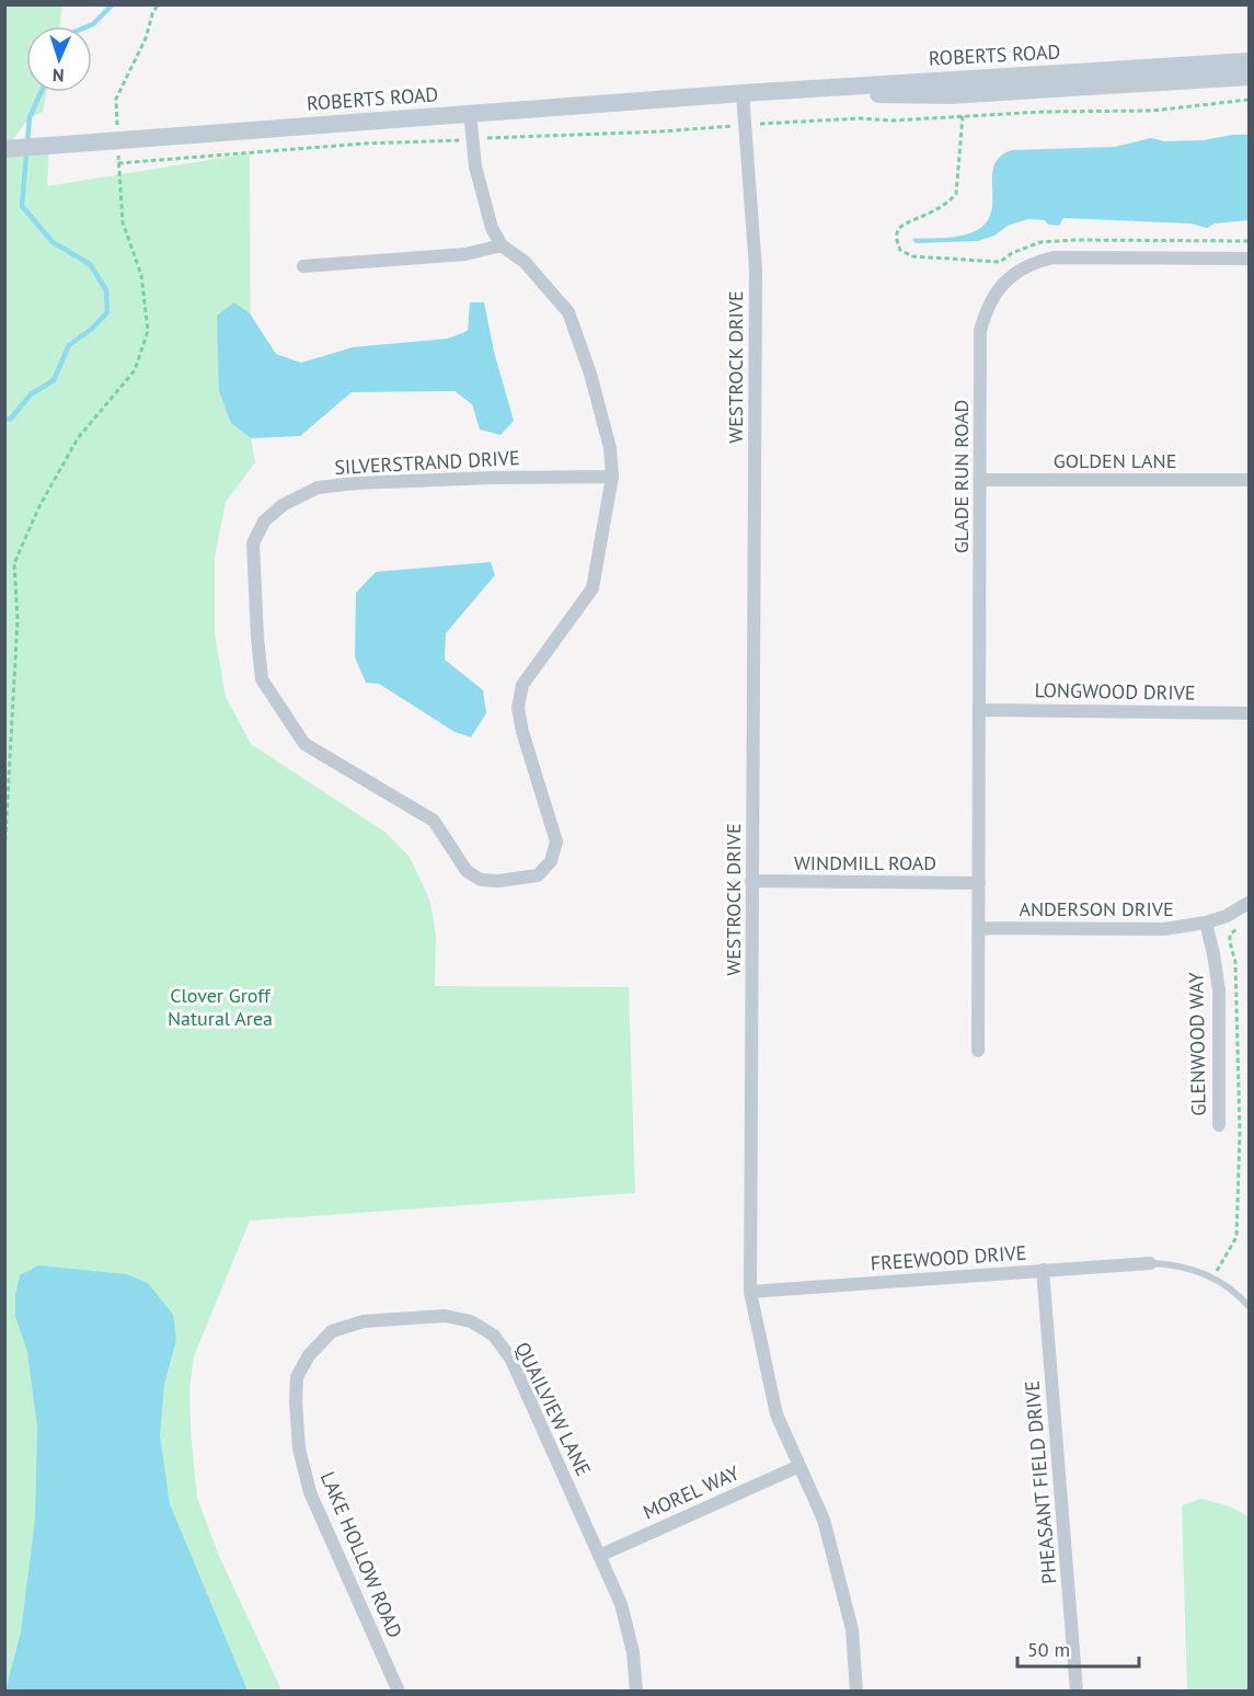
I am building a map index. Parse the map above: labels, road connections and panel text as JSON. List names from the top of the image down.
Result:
{
  "streets": {
    "main road": ["ROBERTS ROAD"],
    "street": [
      "WESTROCK DRIVE",
      "GOLDEN LANE",
      "SILVERSTRAND DRIVE",
      "GLADE RUN ROAD",
      "LONGWOOD DRIVE",
      "WINDMILL ROAD",
      "ANDERSON DRIVE",
      "GLENWOOD WAY",
      "FREEWOOD DRIVE",
      "QUAILVIEW LANE",
      "PHEASANT FIELD DRIVE",
      "MOREL WAY",
      "LAKE HOLLOW ROAD"
    ]
  },
  "crossings": [
    ["ROBERTS ROAD", "WESTROCK DRIVE"],
    ["WESTROCK DRIVE", "WINDMILL ROAD"],
    ["WESTROCK DRIVE", "FREEWOOD DRIVE"],
    ["WESTROCK DRIVE", "MOREL WAY"],
    ["GOLDEN LANE", "GLADE RUN ROAD"],
    ["GLADE RUN ROAD", "LONGWOOD DRIVE"],
    ["GLADE RUN ROAD", "WINDMILL ROAD"],
    ["GLADE RUN ROAD", "ANDERSON DRIVE"],
    ["ANDERSON DRIVE", "GLENWOOD WAY"],
    ["FREEWOOD DRIVE", "PHEASANT FIELD DRIVE"],
    ["QUAILVIEW LANE", "MOREL WAY"],
    ["QUAILVIEW LANE", "LAKE HOLLOW ROAD"]
  ],
  "parks": ["Clover Groff Natural Area"],
  "scale_bar": "50 m",
  "north": "bottom"
}
